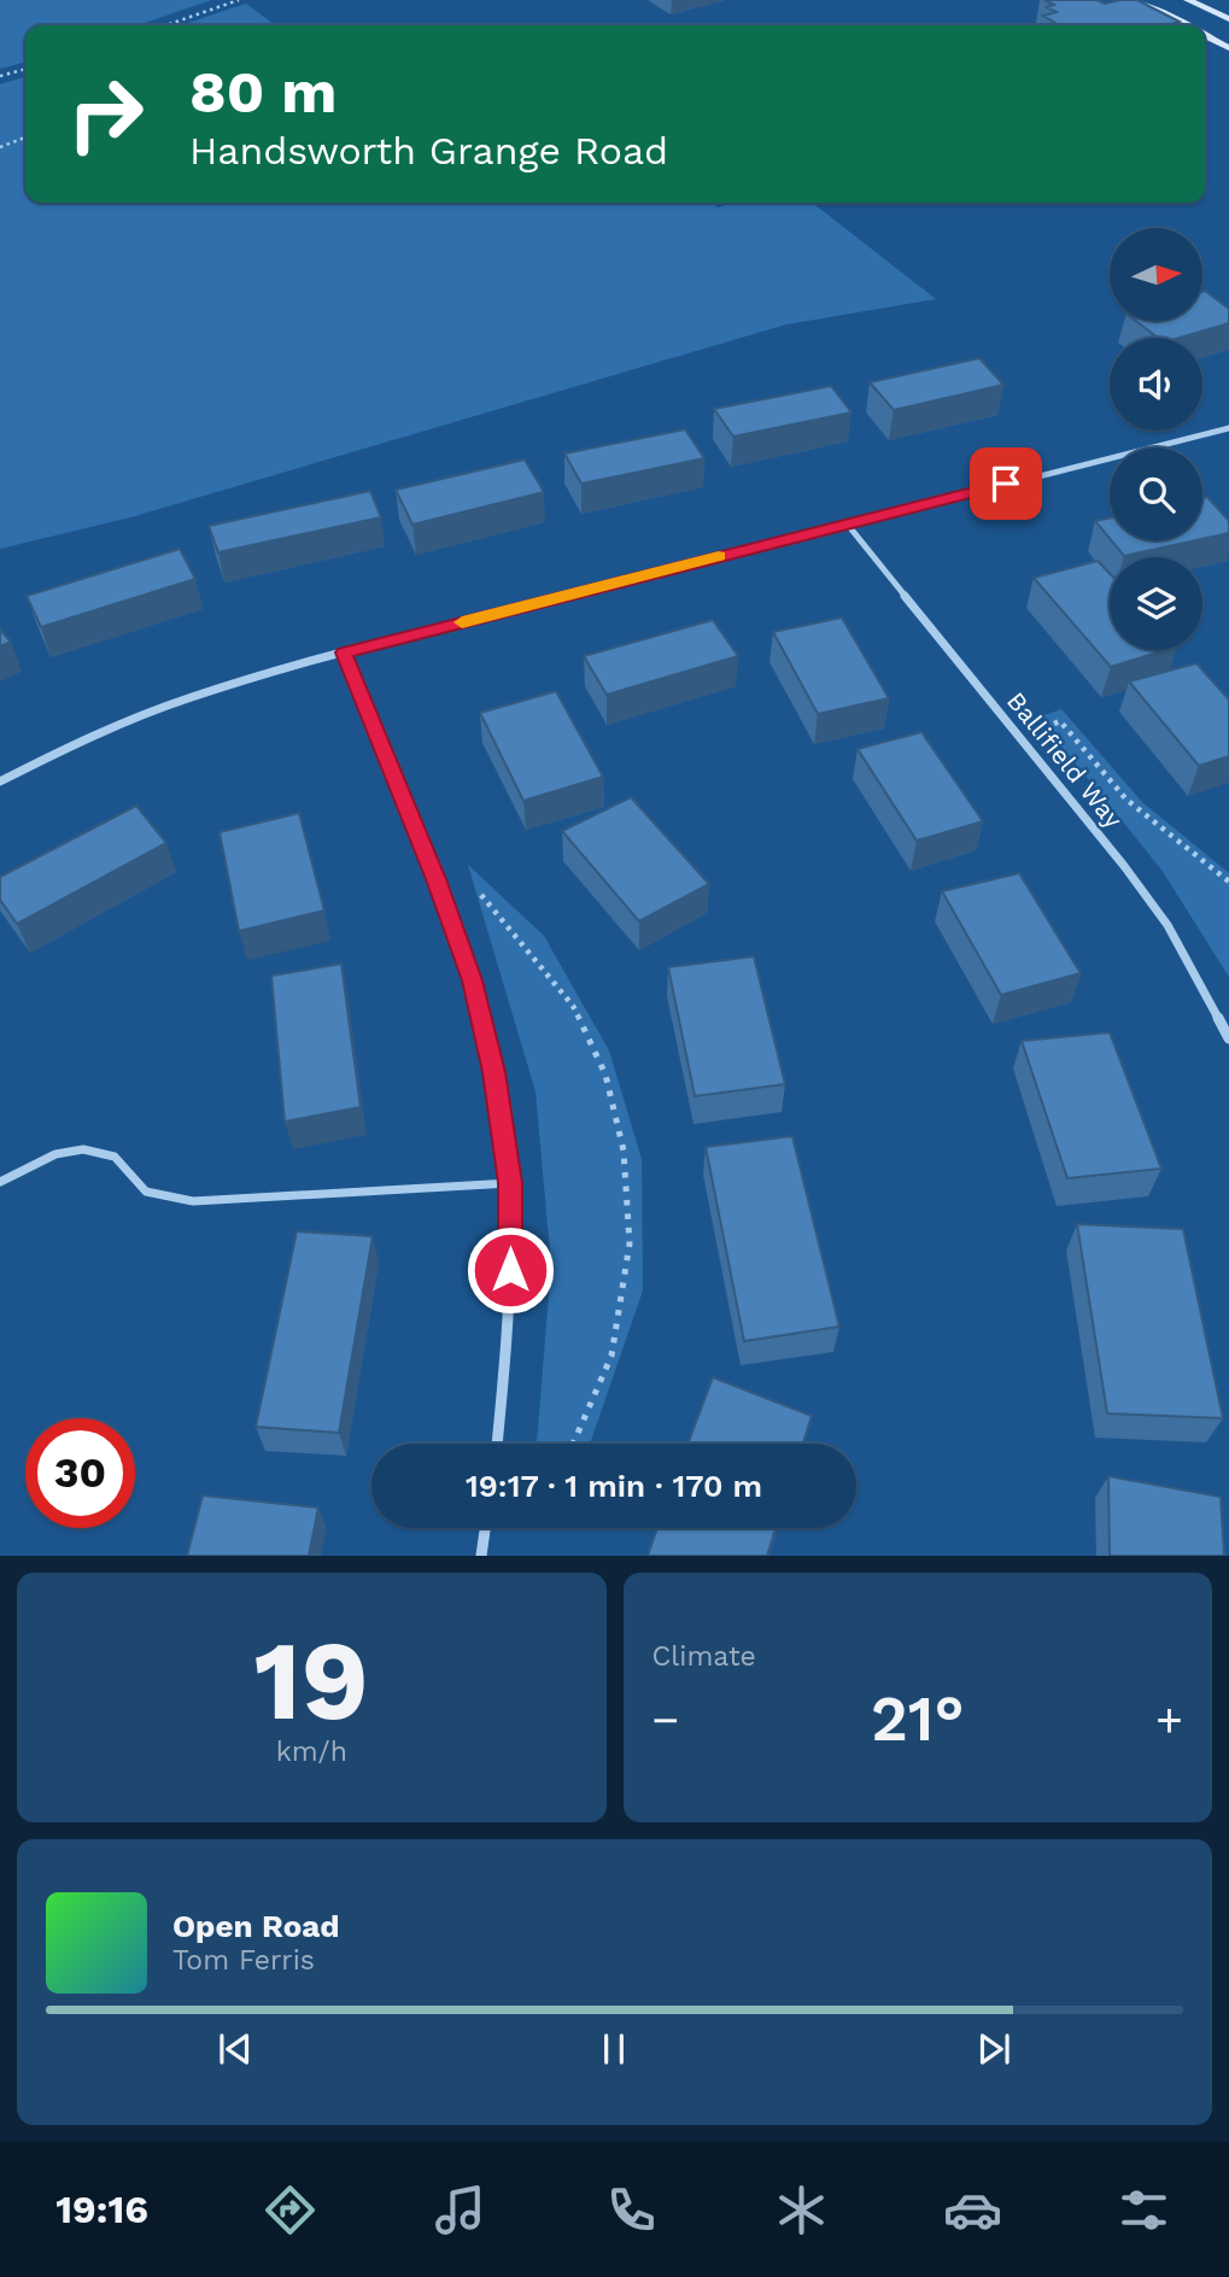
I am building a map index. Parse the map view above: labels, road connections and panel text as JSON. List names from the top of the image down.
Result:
{
  "streets": {
    "street": ["Ballifield Way"]
  },
  "north": "right",
  "page": {
    "turn": ["80 m", "Handsworth Grange Road"],
    "limit": "30",
    "trip": "19:17 · 1 min · 170 m",
    "tile": [
      ["19", "km/h"],
      "Climate"
    ],
    "heat": ["−", "21°", "+"],
    "song": ["Open Road", "Tom Ferris"],
    "tabs": "19:16"
  }
}
